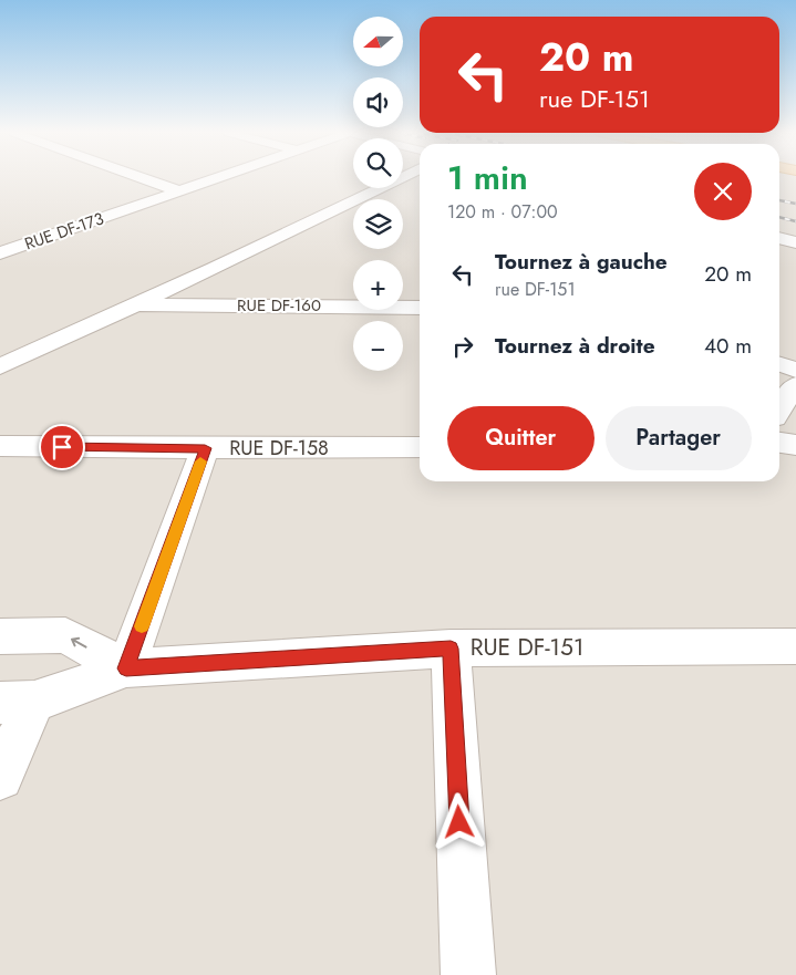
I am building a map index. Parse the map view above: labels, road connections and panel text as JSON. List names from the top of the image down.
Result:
{
  "streets": {
    "street": [
      "RUE DF-173",
      "RUE DF-160",
      "RUE DF-158",
      "RUE DF-151"
    ]
  },
  "north": "left",
  "page": {
    "map_buttons": ["+", "−"],
    "turn": ["20 m", "rue DF-151"],
    "heading": ["1 min", "120 m · 07:00"],
    "list": [
      {
        "name": "Tournez à gauche",
        "note": "rue DF-151",
        "value": "20 m"
      },
      {
        "name": "Tournez à droite",
        "value": "40 m"
      }
    ],
    "buttons": ["Quitter", "Partager"]
  }
}
